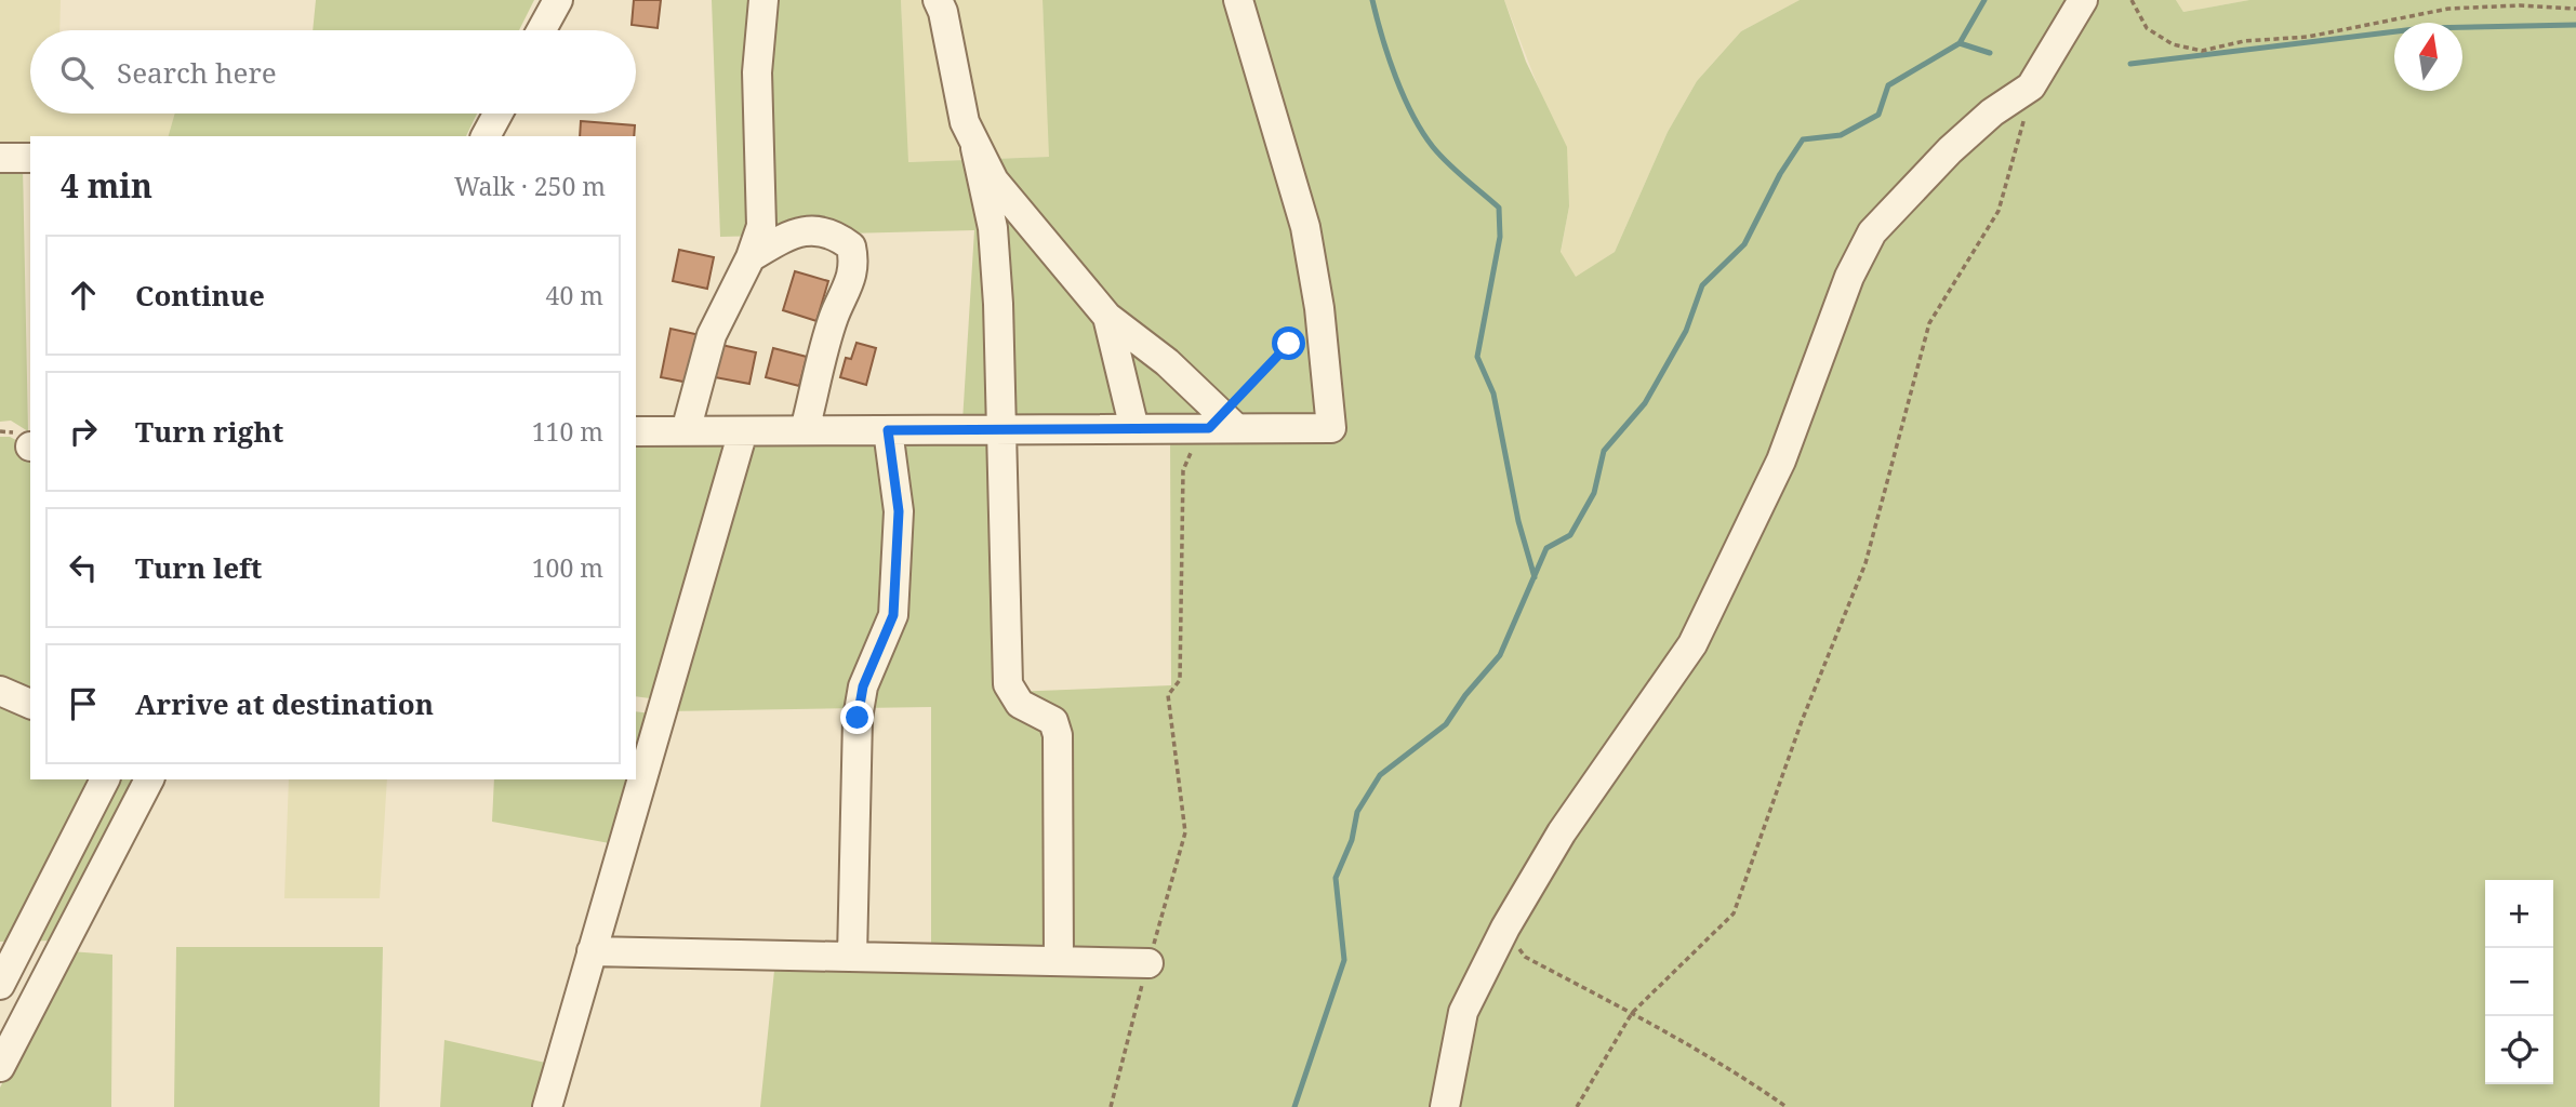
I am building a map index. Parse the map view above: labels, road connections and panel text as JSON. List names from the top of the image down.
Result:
{
  "north": "top",
  "page": {
    "search": "Search here",
    "heading": ["4 min", "Walk · 250 m"],
    "list": [
      ["Continue", "40 m"],
      ["Turn right", "110 m"],
      ["Turn left", "100 m"],
      "Arrive at destination"
    ],
    "map_buttons": ["+", "−"]
  }
}
